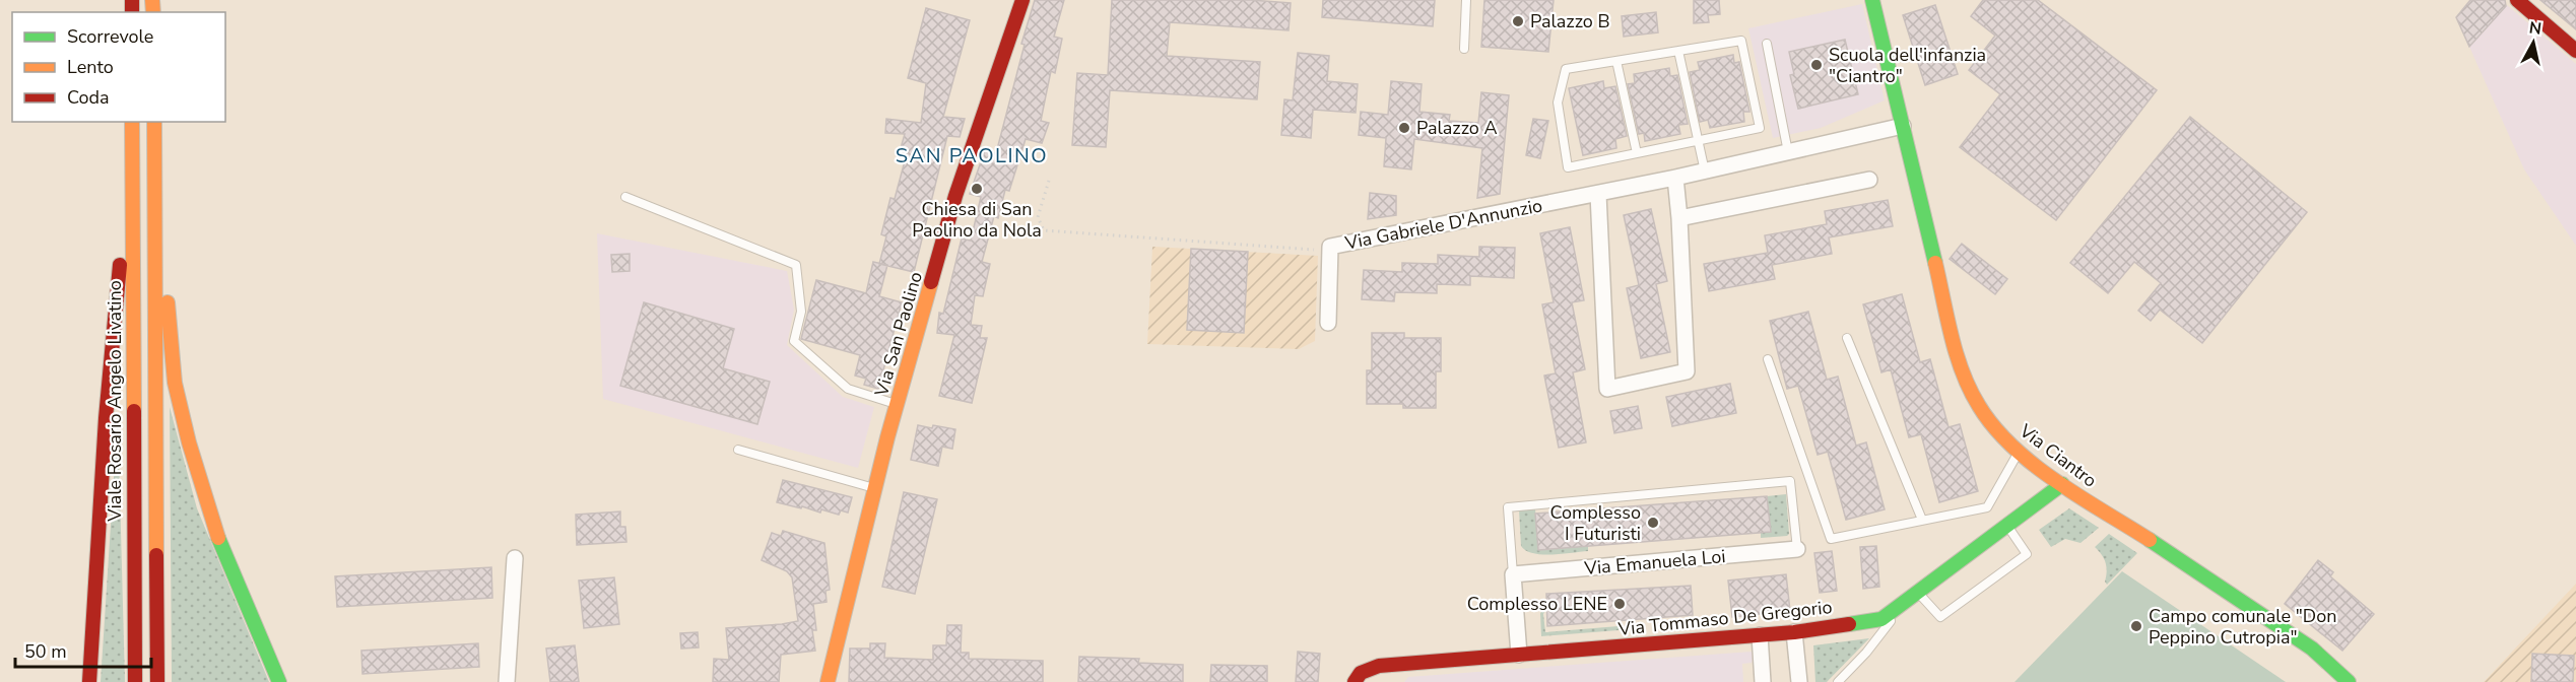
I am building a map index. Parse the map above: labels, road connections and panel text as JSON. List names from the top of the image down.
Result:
{
  "streets": {
    "street": [
      "Via Gabriele D'Annunzio",
      "Via San Paolino",
      "Viale Rosario Angelo Livatino",
      "Via Ciantro",
      "Via Emanuela Loi",
      "Via Tommaso De Gregorio"
    ]
  },
  "crossings": [
    ["Via Gabriele D'Annunzio", "Via Ciantro"],
    ["Via Ciantro", "Via Tommaso De Gregorio"]
  ],
  "districts": ["SAN PAOLINO"],
  "places": [
    "Palazzo B",
    "Scuola dell'infanzia \"Ciantro\"",
    "Palazzo A",
    "Chiesa di San Paolino da Nola",
    "Complesso I Futuristi",
    "Complesso LENE",
    "Campo comunale \"Don Peppino Cutropia\""
  ],
  "legend": ["Scorrevole", "Lento", "Coda"],
  "scale_bar": "50 m",
  "north": "top"
}
